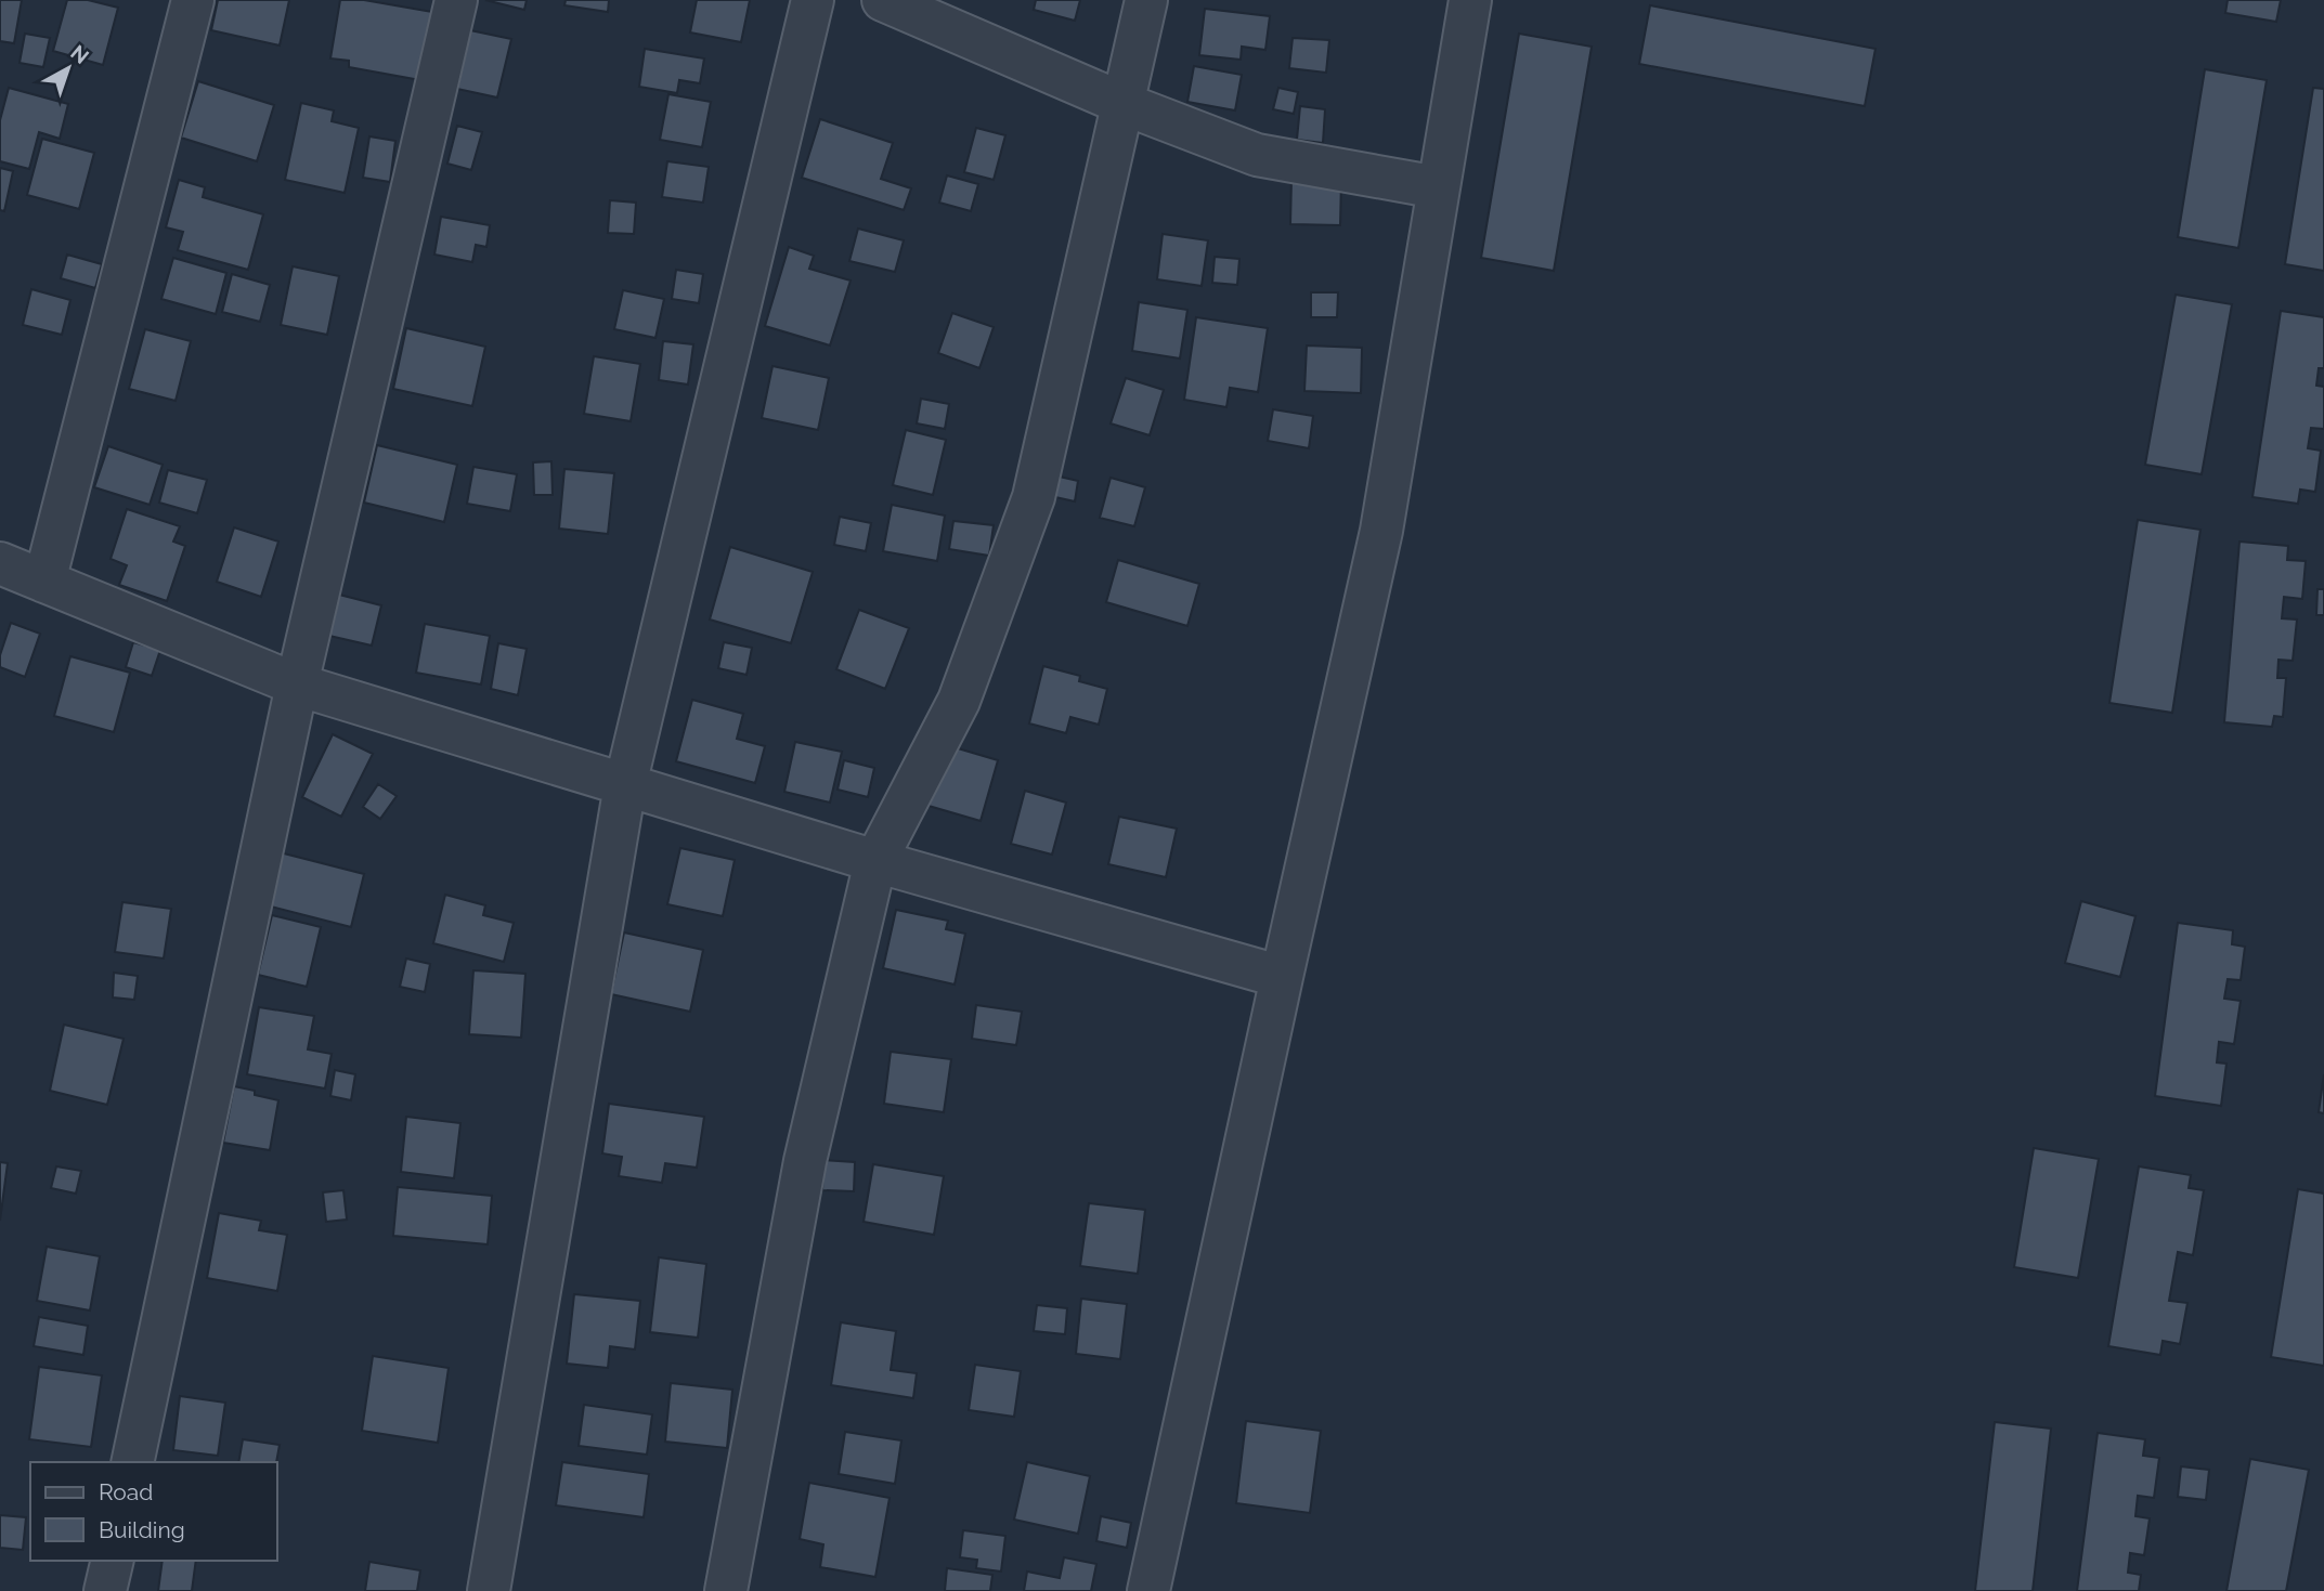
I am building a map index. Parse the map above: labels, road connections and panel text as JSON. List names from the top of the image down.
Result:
{
  "legend": ["Road", "Building"],
  "north": "top right"
}
